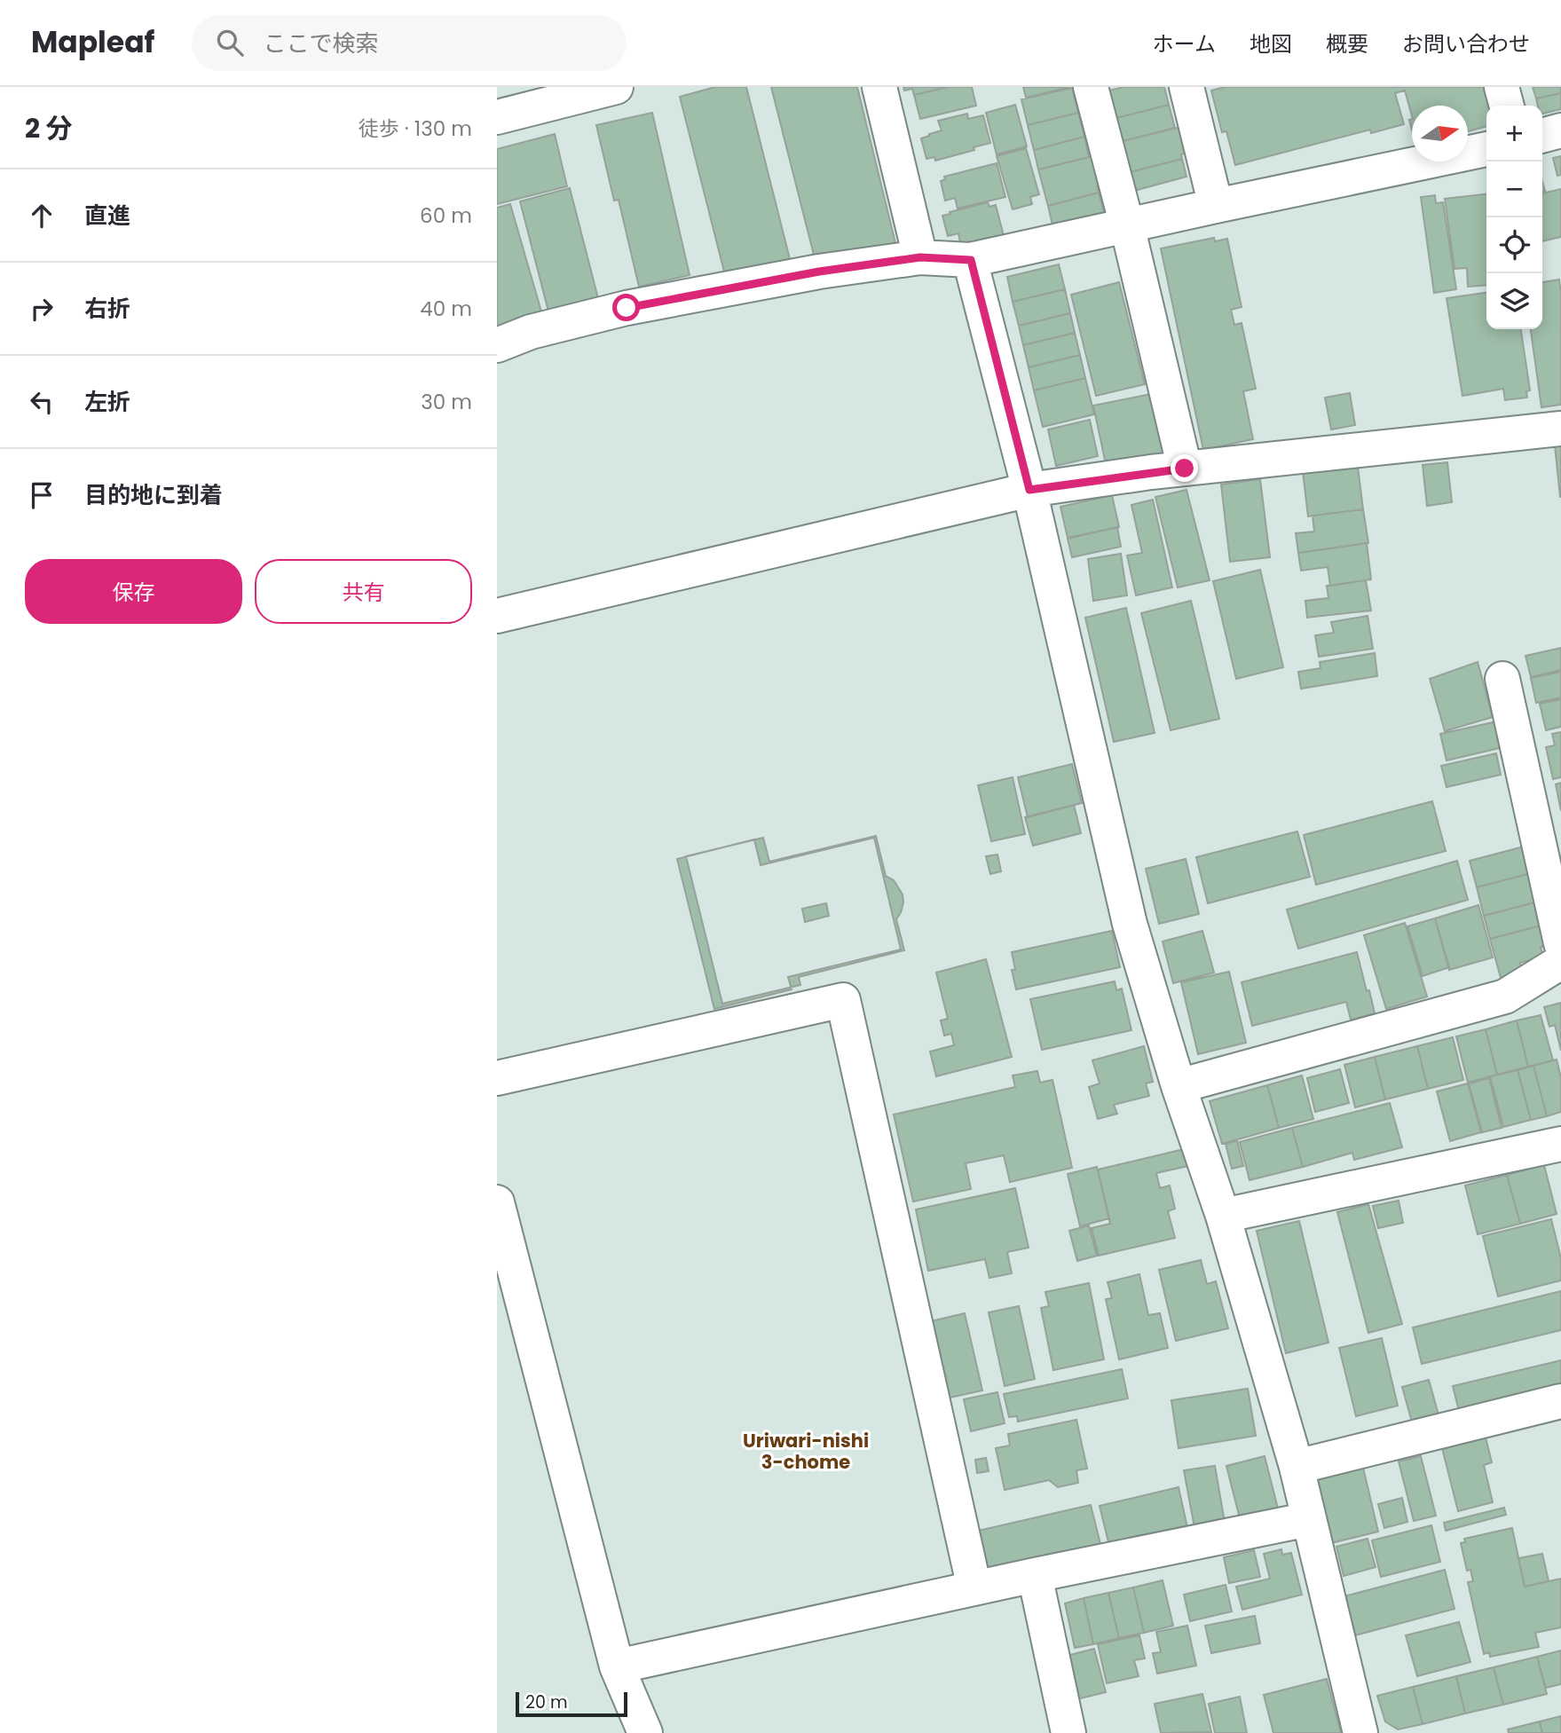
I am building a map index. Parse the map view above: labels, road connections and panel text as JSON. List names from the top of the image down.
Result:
{
  "districts": ["Uriwari-nishi 3-chome"],
  "scale_bar": "20 m",
  "north": "right",
  "page": {
    "header": "Mapleaf",
    "search": "ここで検索",
    "nav": [
      "ホーム",
      "地図",
      "概要",
      "お問い合わせ"
    ],
    "heading": ["2 分", "徒歩 · 130 m"],
    "map_buttons": ["+", "−"],
    "list": [
      ["直進", "60 m"],
      ["右折", "40 m"],
      ["左折", "30 m"],
      "目的地に到着"
    ],
    "buttons": ["保存", "共有"],
    "scale": "20 m"
  }
}
